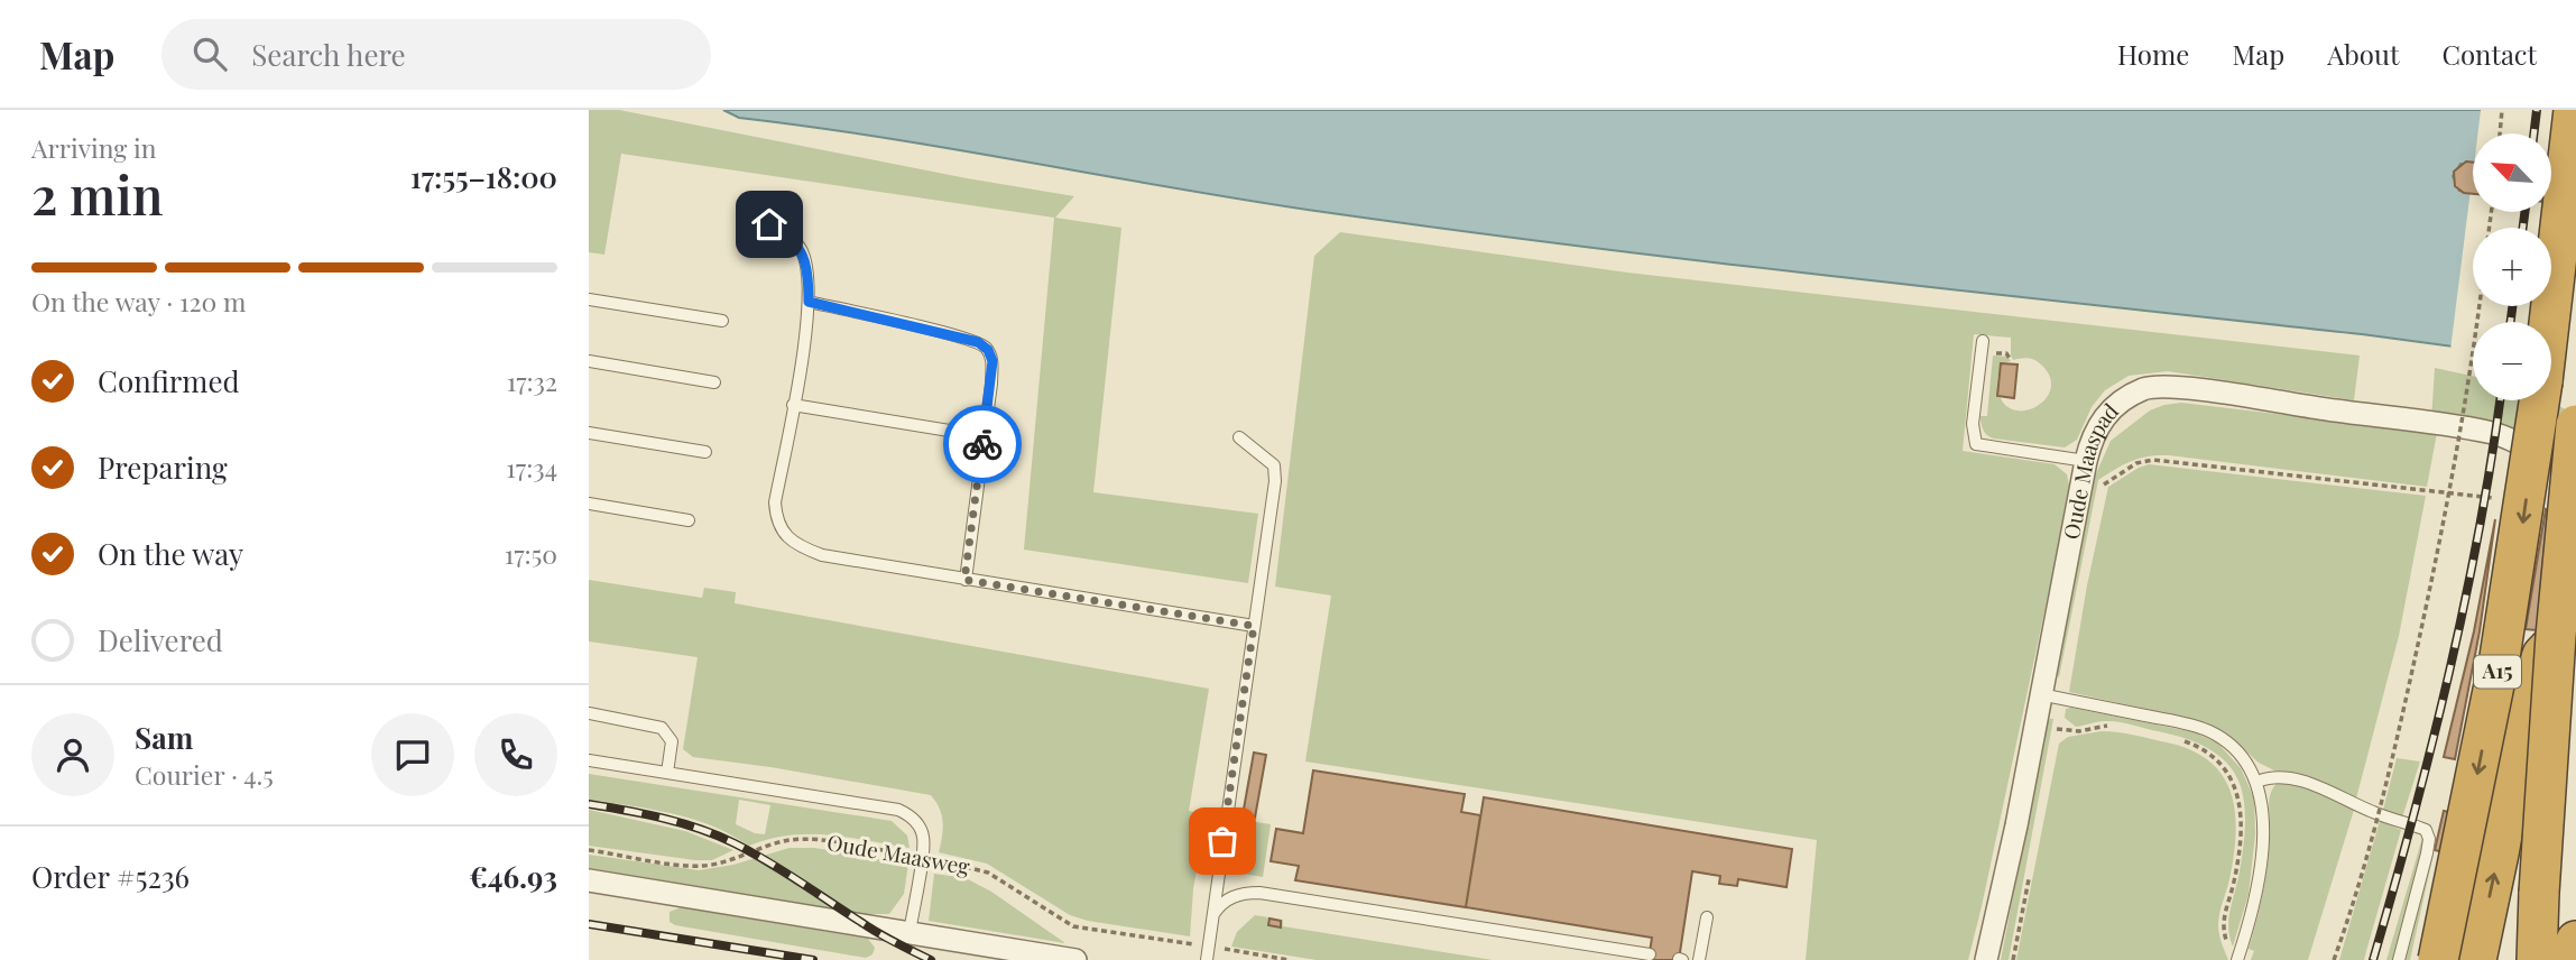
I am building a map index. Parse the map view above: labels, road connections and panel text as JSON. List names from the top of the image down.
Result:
{
  "streets": {
    "highway": ["A15"],
    "street": ["Oude Maaspad"],
    "path": ["Oude Maasweg"]
  },
  "north": "top left",
  "page": {
    "header": "Map",
    "search": "Search here",
    "nav": [
      "Home",
      "Map",
      "About",
      "Contact"
    ],
    "heading": ["2 min", "Arriving in", "17:55–18:00"],
    "panel": [
      "Sam",
      "Courier · 4.5",
      "Order #5236",
      "€46.93"
    ],
    "map_buttons": ["+", "−"],
    "bar": "On the way · 120 m",
    "list": [
      ["Confirmed", "17:32"],
      ["Preparing", "17:34"],
      ["On the way", "17:50"],
      "Delivered"
    ]
  }
}
